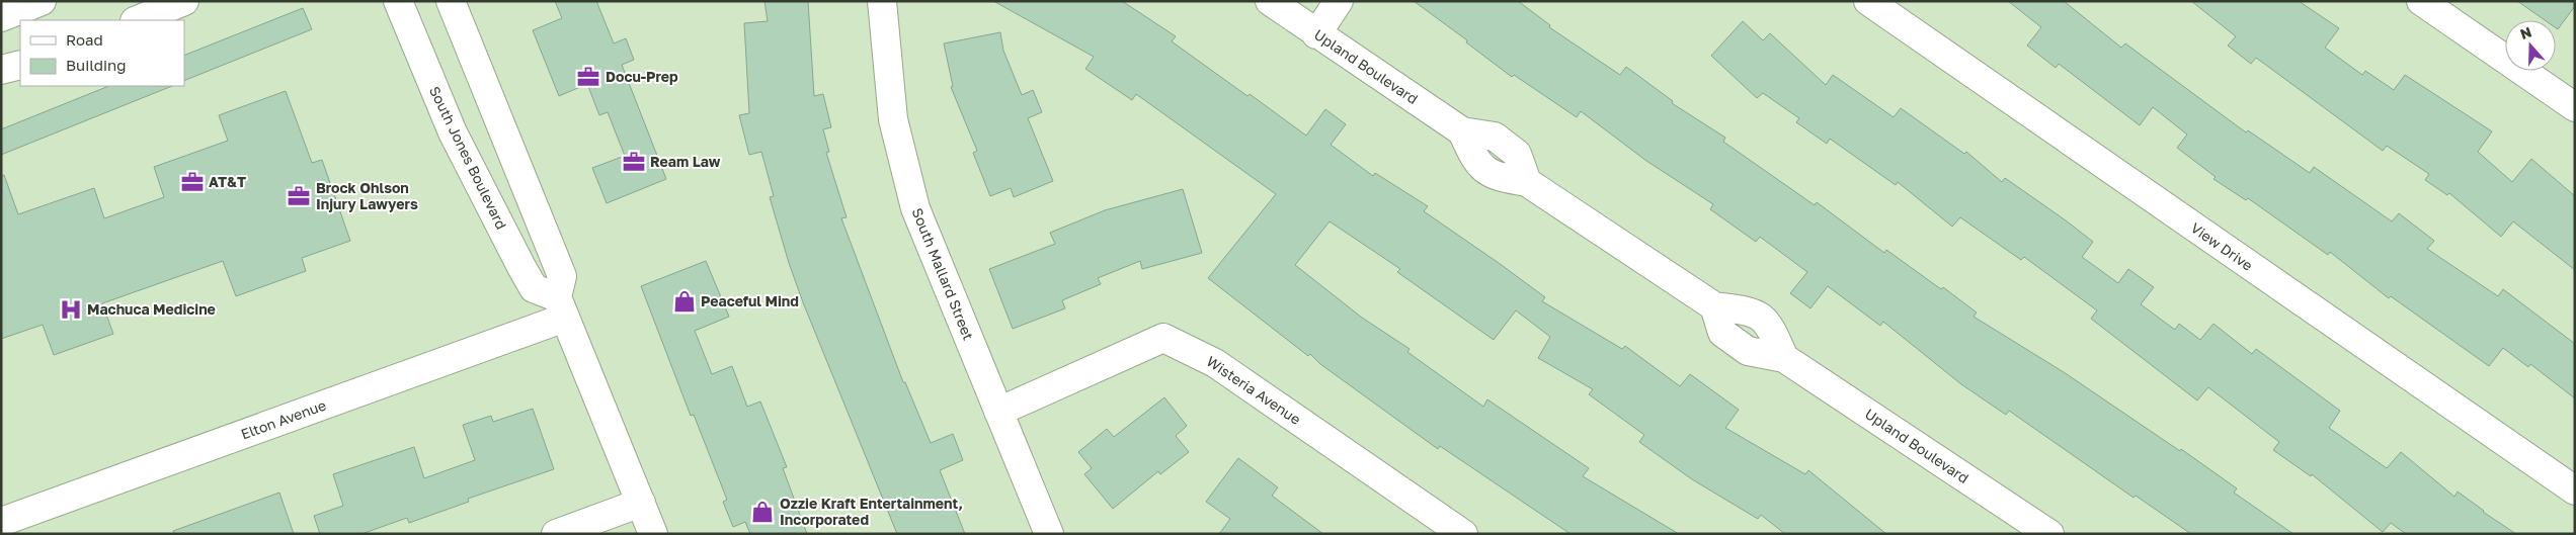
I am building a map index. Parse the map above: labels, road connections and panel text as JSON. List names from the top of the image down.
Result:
{
  "streets": {
    "main road": [
      "Upland Boulevard",
      "South Jones Boulevard",
      "View Drive",
      "South Mallard Street",
      "Wisteria Avenue",
      "Elton Avenue"
    ]
  },
  "crossings": [
    ["South Jones Boulevard", "Elton Avenue"],
    ["South Mallard Street", "Wisteria Avenue"]
  ],
  "places": {
    "office": [
      "Docu-Prep",
      "Ream Law",
      "AT&T",
      "Brock Ohlson Injury Lawyers"
    ],
    "shop": ["Peaceful Mind", "Ozzie Kraft Entertainment, Incorporated"],
    "hospital": ["Machuca Medicine"]
  },
  "legend": ["Road", "Building"],
  "north": "top"
}
